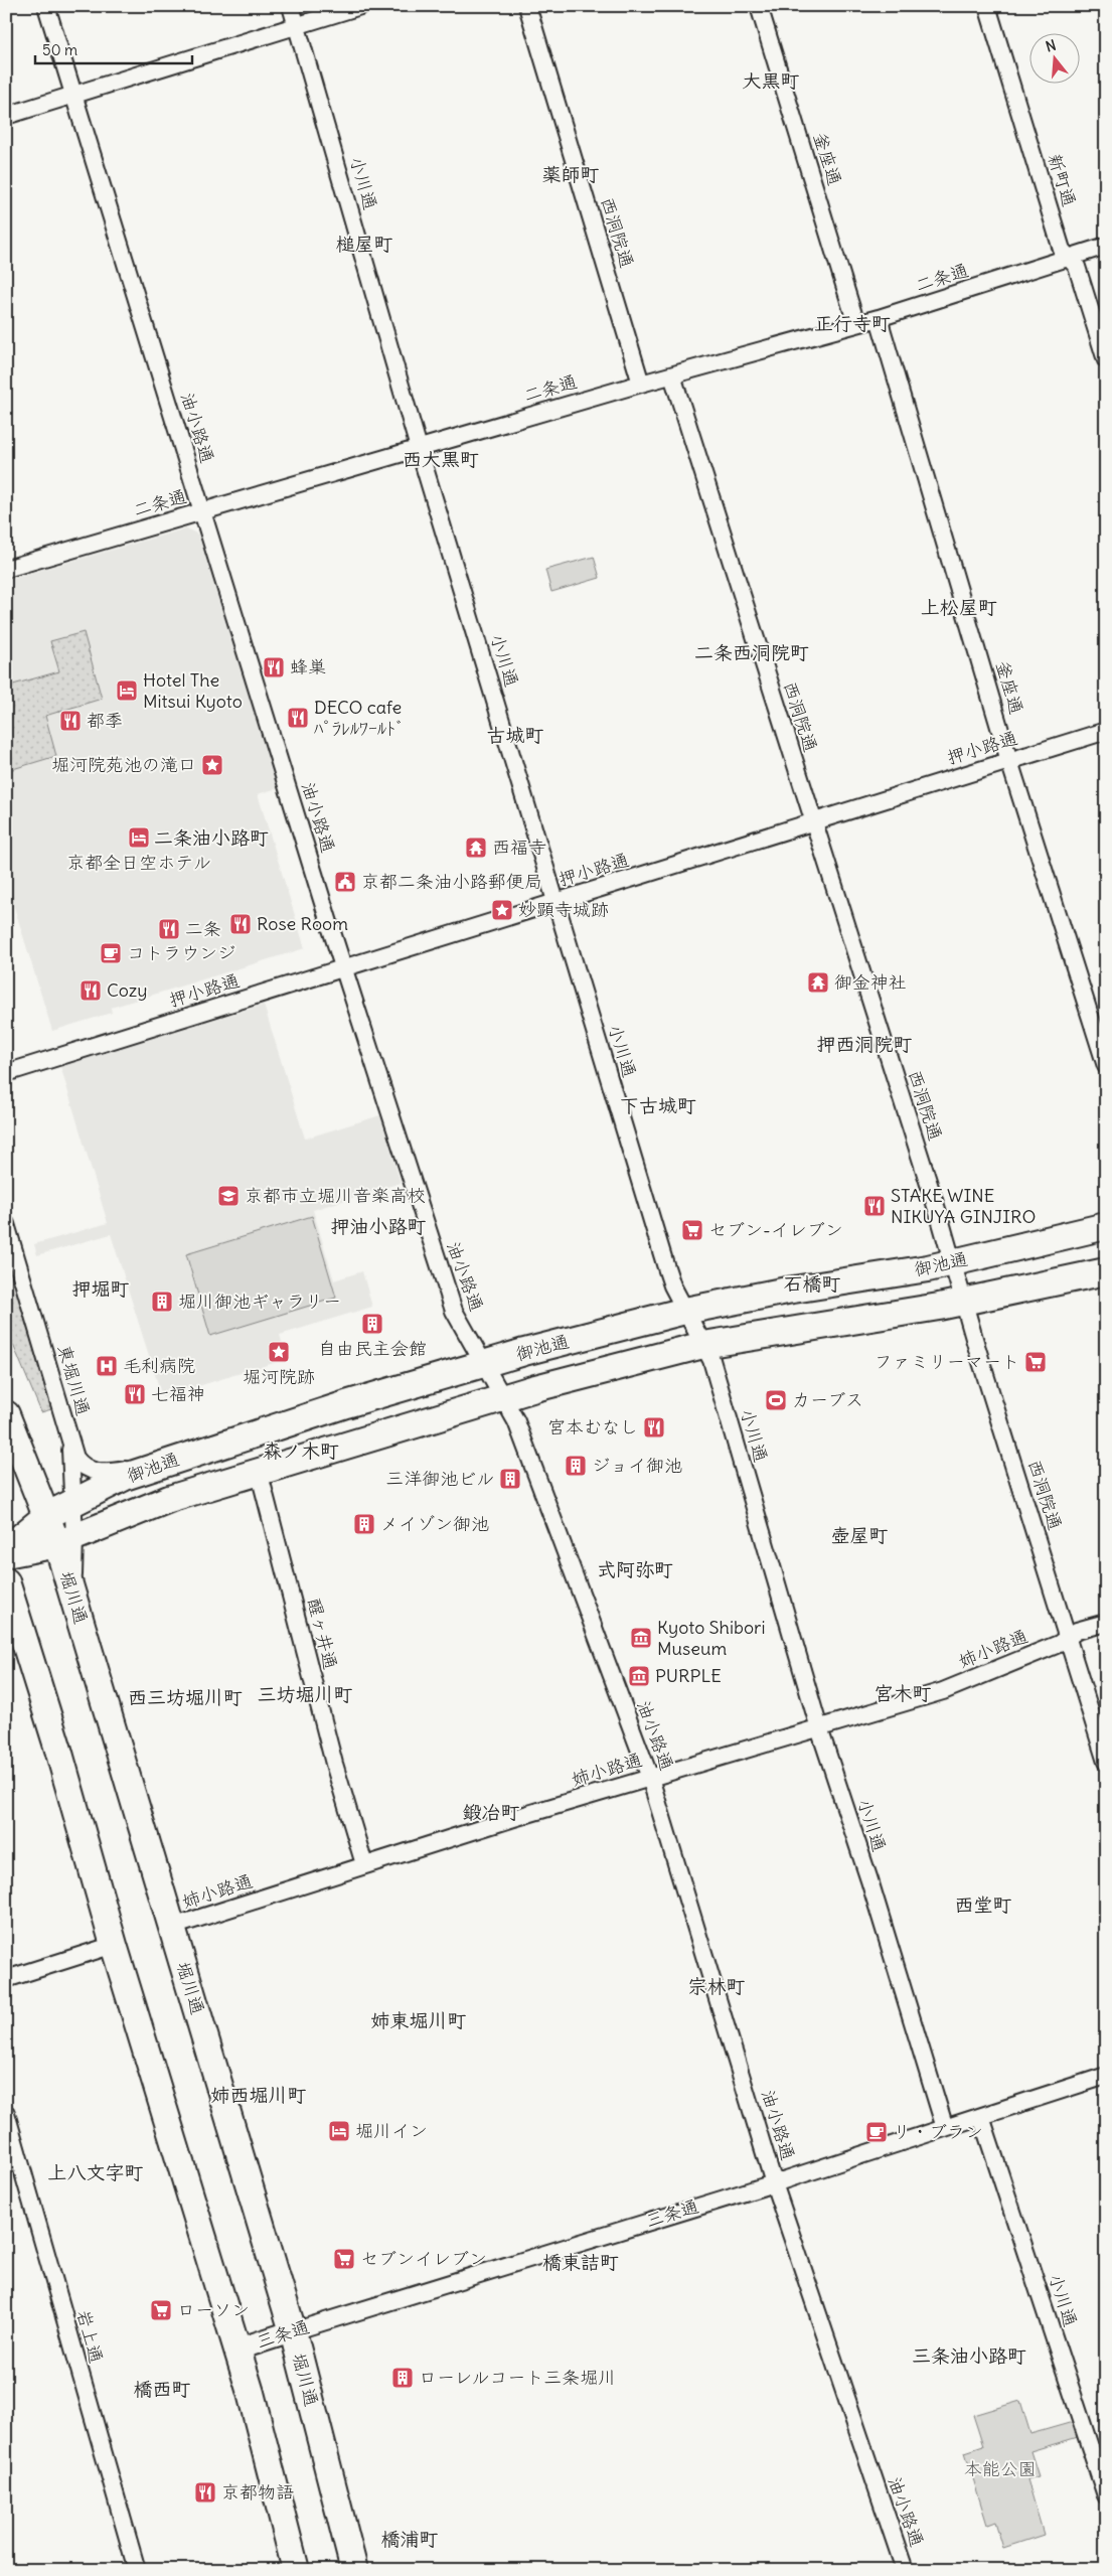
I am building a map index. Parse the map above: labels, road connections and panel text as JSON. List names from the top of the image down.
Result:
{
  "streets": {
    "main road": ["御池通", "堀川通"],
    "street": [
      "釜座通",
      "新町通",
      "小川通",
      "西洞院通",
      "二条通",
      "油小路通",
      "押小路通",
      "東堀川通",
      "醒ヶ井通",
      "姉小路通",
      "三条通",
      "岩上通"
    ]
  },
  "crossings": [
    ["釜座通", "二条通"],
    ["釜座通", "押小路通"],
    ["新町通", "二条通"],
    ["小川通", "二条通"],
    ["小川通", "押小路通"],
    ["小川通", "御池通"],
    ["小川通", "姉小路通"],
    ["小川通", "三条通"],
    ["西洞院通", "二条通"],
    ["西洞院通", "押小路通"],
    ["西洞院通", "御池通"],
    ["西洞院通", "姉小路通"],
    ["二条通", "油小路通"],
    ["油小路通", "押小路通"],
    ["油小路通", "御池通"],
    ["油小路通", "姉小路通"],
    ["油小路通", "三条通"],
    ["御池通", "東堀川通"],
    ["御池通", "堀川通"],
    ["御池通", "醒ヶ井通"],
    ["堀川通", "姉小路通"],
    ["堀川通", "三条通"],
    ["醒ヶ井通", "姉小路通"]
  ],
  "districts": [
    "大黒町",
    "薬師町",
    "槌屋町",
    "正行寺町",
    "西大黒町",
    "上松屋町",
    "二条西洞院町",
    "古城町",
    "二条油小路町",
    "押西洞院町",
    "下古城町",
    "押油小路町",
    "石橋町",
    "押堀町",
    "森ノ木町",
    "壺屋町",
    "式阿弥町",
    "宮木町",
    "三坊堀川町",
    "西三坊堀川町",
    "鍛冶町",
    "西堂町",
    "宗林町",
    "姉東堀川町",
    "姉西堀川町",
    "上八文字町",
    "橋東詰町",
    "三条油小路町",
    "橋西町",
    "橋浦町"
  ],
  "parks": ["本能公園"],
  "places": {
    "restaurant": [
      "蜂巣",
      "DECO cafe ﾊﾟﾗﾚﾙﾜｰﾙﾄﾞ",
      "都季",
      "Rose Room",
      "二条",
      "Cozy",
      "STAKE WINE NIKUYA GINJIRO",
      "七福神",
      "宮本むなし",
      "京都物語"
    ],
    "hotel": ["Hotel The Mitsui Kyoto", "京都全日空ホテル", "堀川イン"],
    "place": ["堀河院苑池の滝口", "妙顕寺城跡", "堀河院跡"],
    "temple": ["西福寺", "御金神社"],
    "public building": ["京都二条油小路郵便局"],
    "cafe": ["コトラウンジ", "リ・ブラン"],
    "school or university": ["京都市立堀川音楽高校"],
    "supermarket": [
      "セブン-イレブン",
      "ファミリーマート",
      "セブンイレブン",
      "ローソン"
    ],
    "building": [
      "堀川御池ギャラリー",
      "自由民主会館",
      "ジョイ御池",
      "三洋御池ビル",
      "メイゾン御池",
      "ローレルコート三条堀川"
    ],
    "hospital": ["毛利病院"],
    "sports": ["カーブス"],
    "museum": ["Kyoto Shibori Museum", "PURPLE"]
  },
  "scale_bar": "50 m",
  "north": "top"
}
